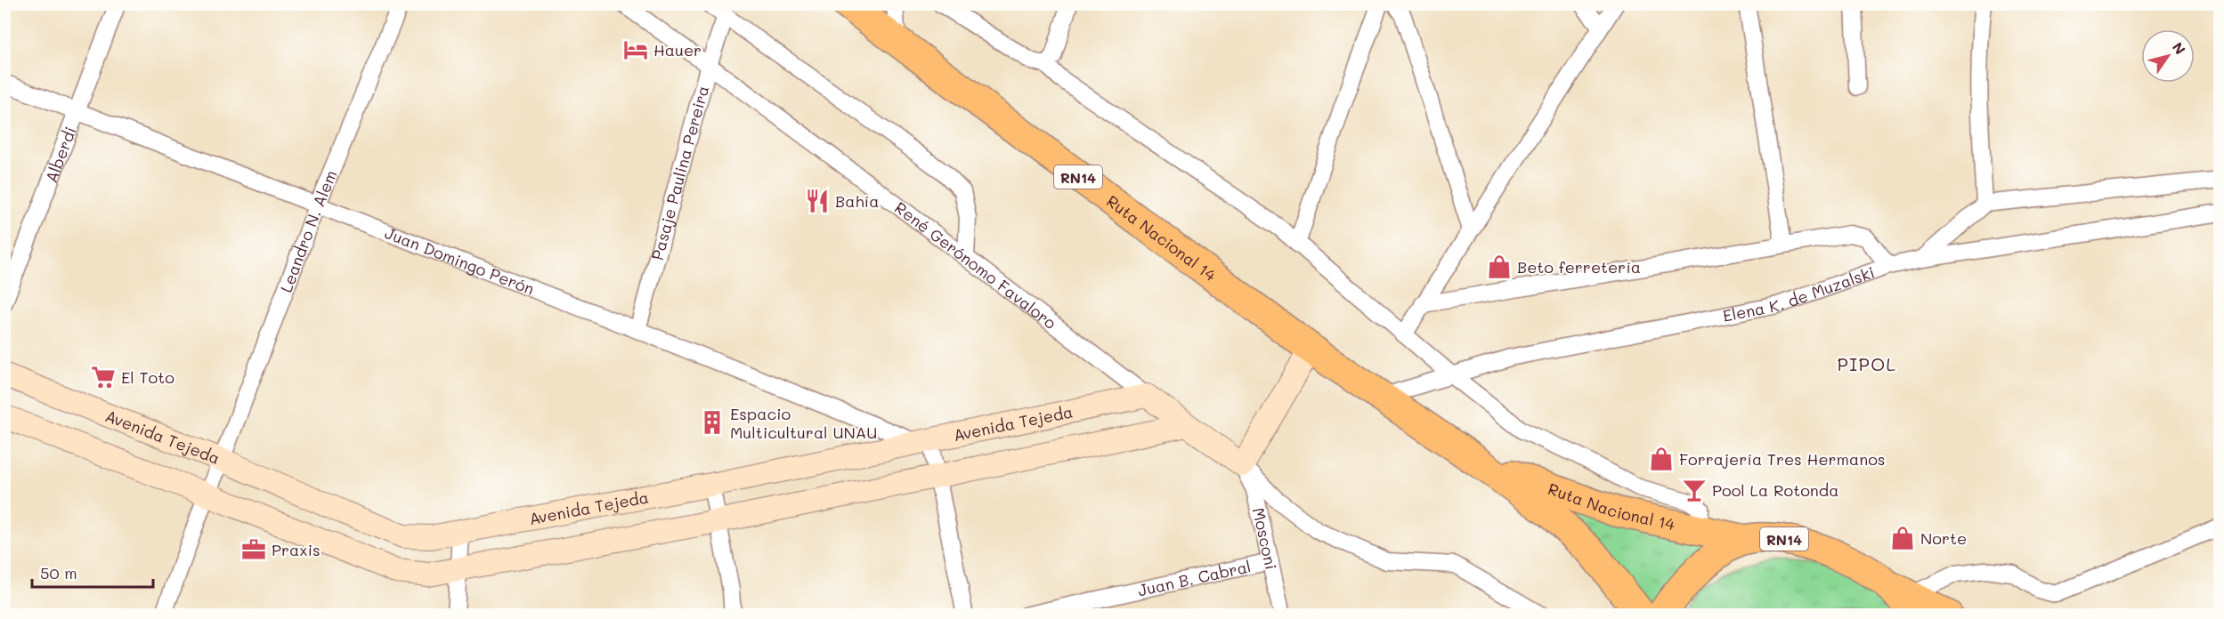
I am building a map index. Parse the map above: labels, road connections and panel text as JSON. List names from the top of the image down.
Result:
{
  "streets": {
    "highway": ["RN14", "Ruta Nacional 14"],
    "main road": ["Avenida Tejeda"],
    "street": [
      "Alberdi",
      "Pasaje Paulina Pereira",
      "Leandro N. Alem",
      "Juan Domingo Perón",
      "René Gerónomo Favaloro",
      "Elena K. de Muzalski",
      "Mosconi",
      "Juan B. Cabral"
    ]
  },
  "crossings": [
    ["Alberdi", "Juan Domingo Perón"],
    ["Pasaje Paulina Pereira", "Juan Domingo Perón"],
    ["Pasaje Paulina Pereira", "René Gerónomo Favaloro"],
    ["Leandro N. Alem", "Juan Domingo Perón"],
    ["Leandro N. Alem", "Avenida Tejeda"],
    ["Ruta Nacional 14", "Elena K. de Muzalski"],
    ["Juan Domingo Perón", "Avenida Tejeda"],
    ["René Gerónomo Favaloro", "Avenida Tejeda"],
    ["Mosconi", "Juan B. Cabral"]
  ],
  "districts": ["PIPOL"],
  "places": {
    "hotel": ["Hauer"],
    "restaurant": ["Bahía"],
    "shop": ["Beto ferretería", "Forrajería Tres Hermanos", "Norte"],
    "supermarket": ["El Toto"],
    "building": ["Espacio Multicultural UNAU"],
    "bar": ["Pool La Rotonda"],
    "office": ["Praxis"]
  },
  "scale_bar": "50 m",
  "north": "top right"
}
